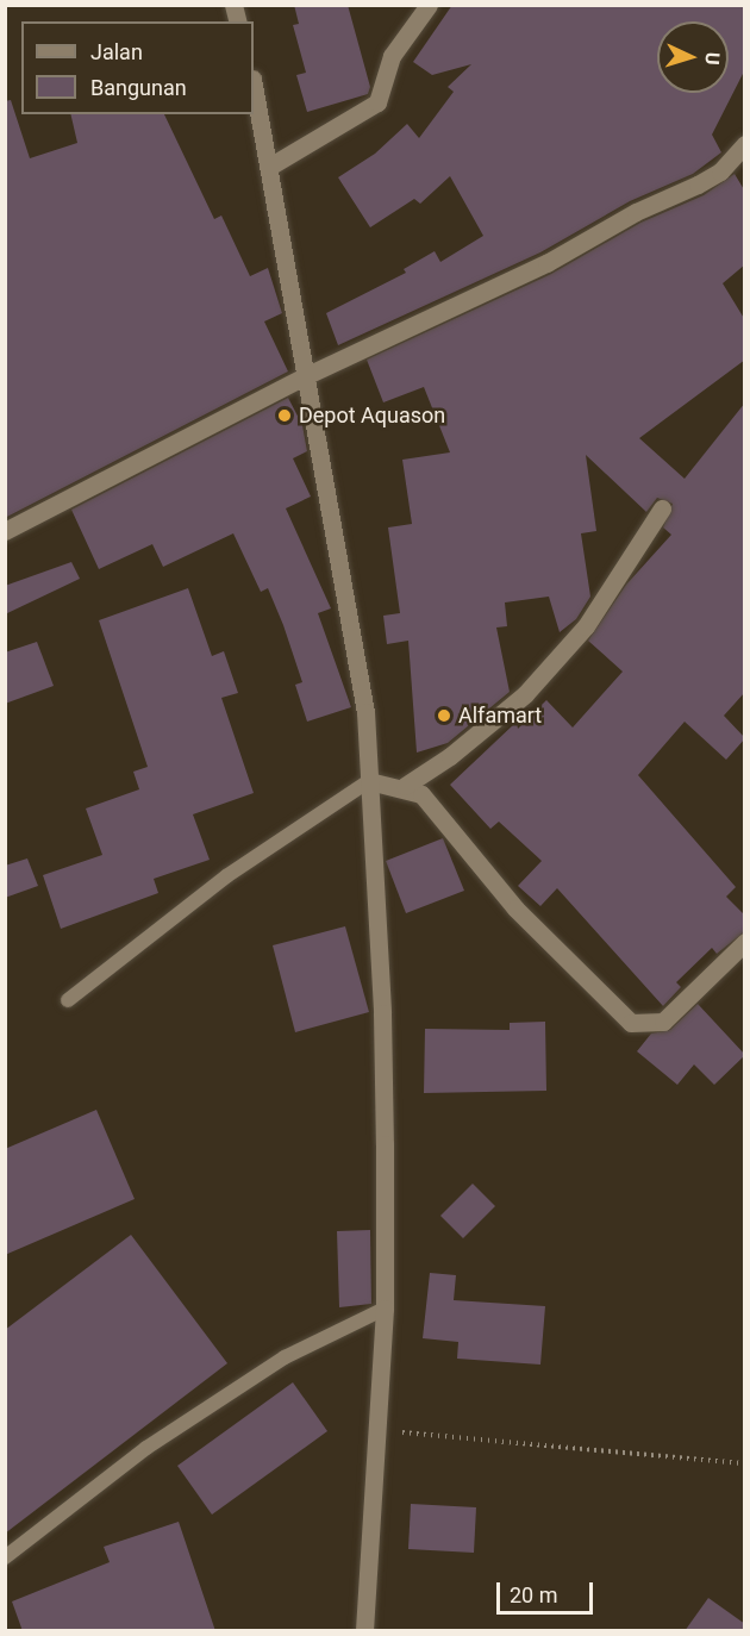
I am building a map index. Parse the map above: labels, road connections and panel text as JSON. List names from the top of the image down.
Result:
{
  "places": ["Depot Aquason", "Alfamart"],
  "legend": ["Jalan", "Bangunan"],
  "scale_bar": "20 m",
  "north": "right"
}
